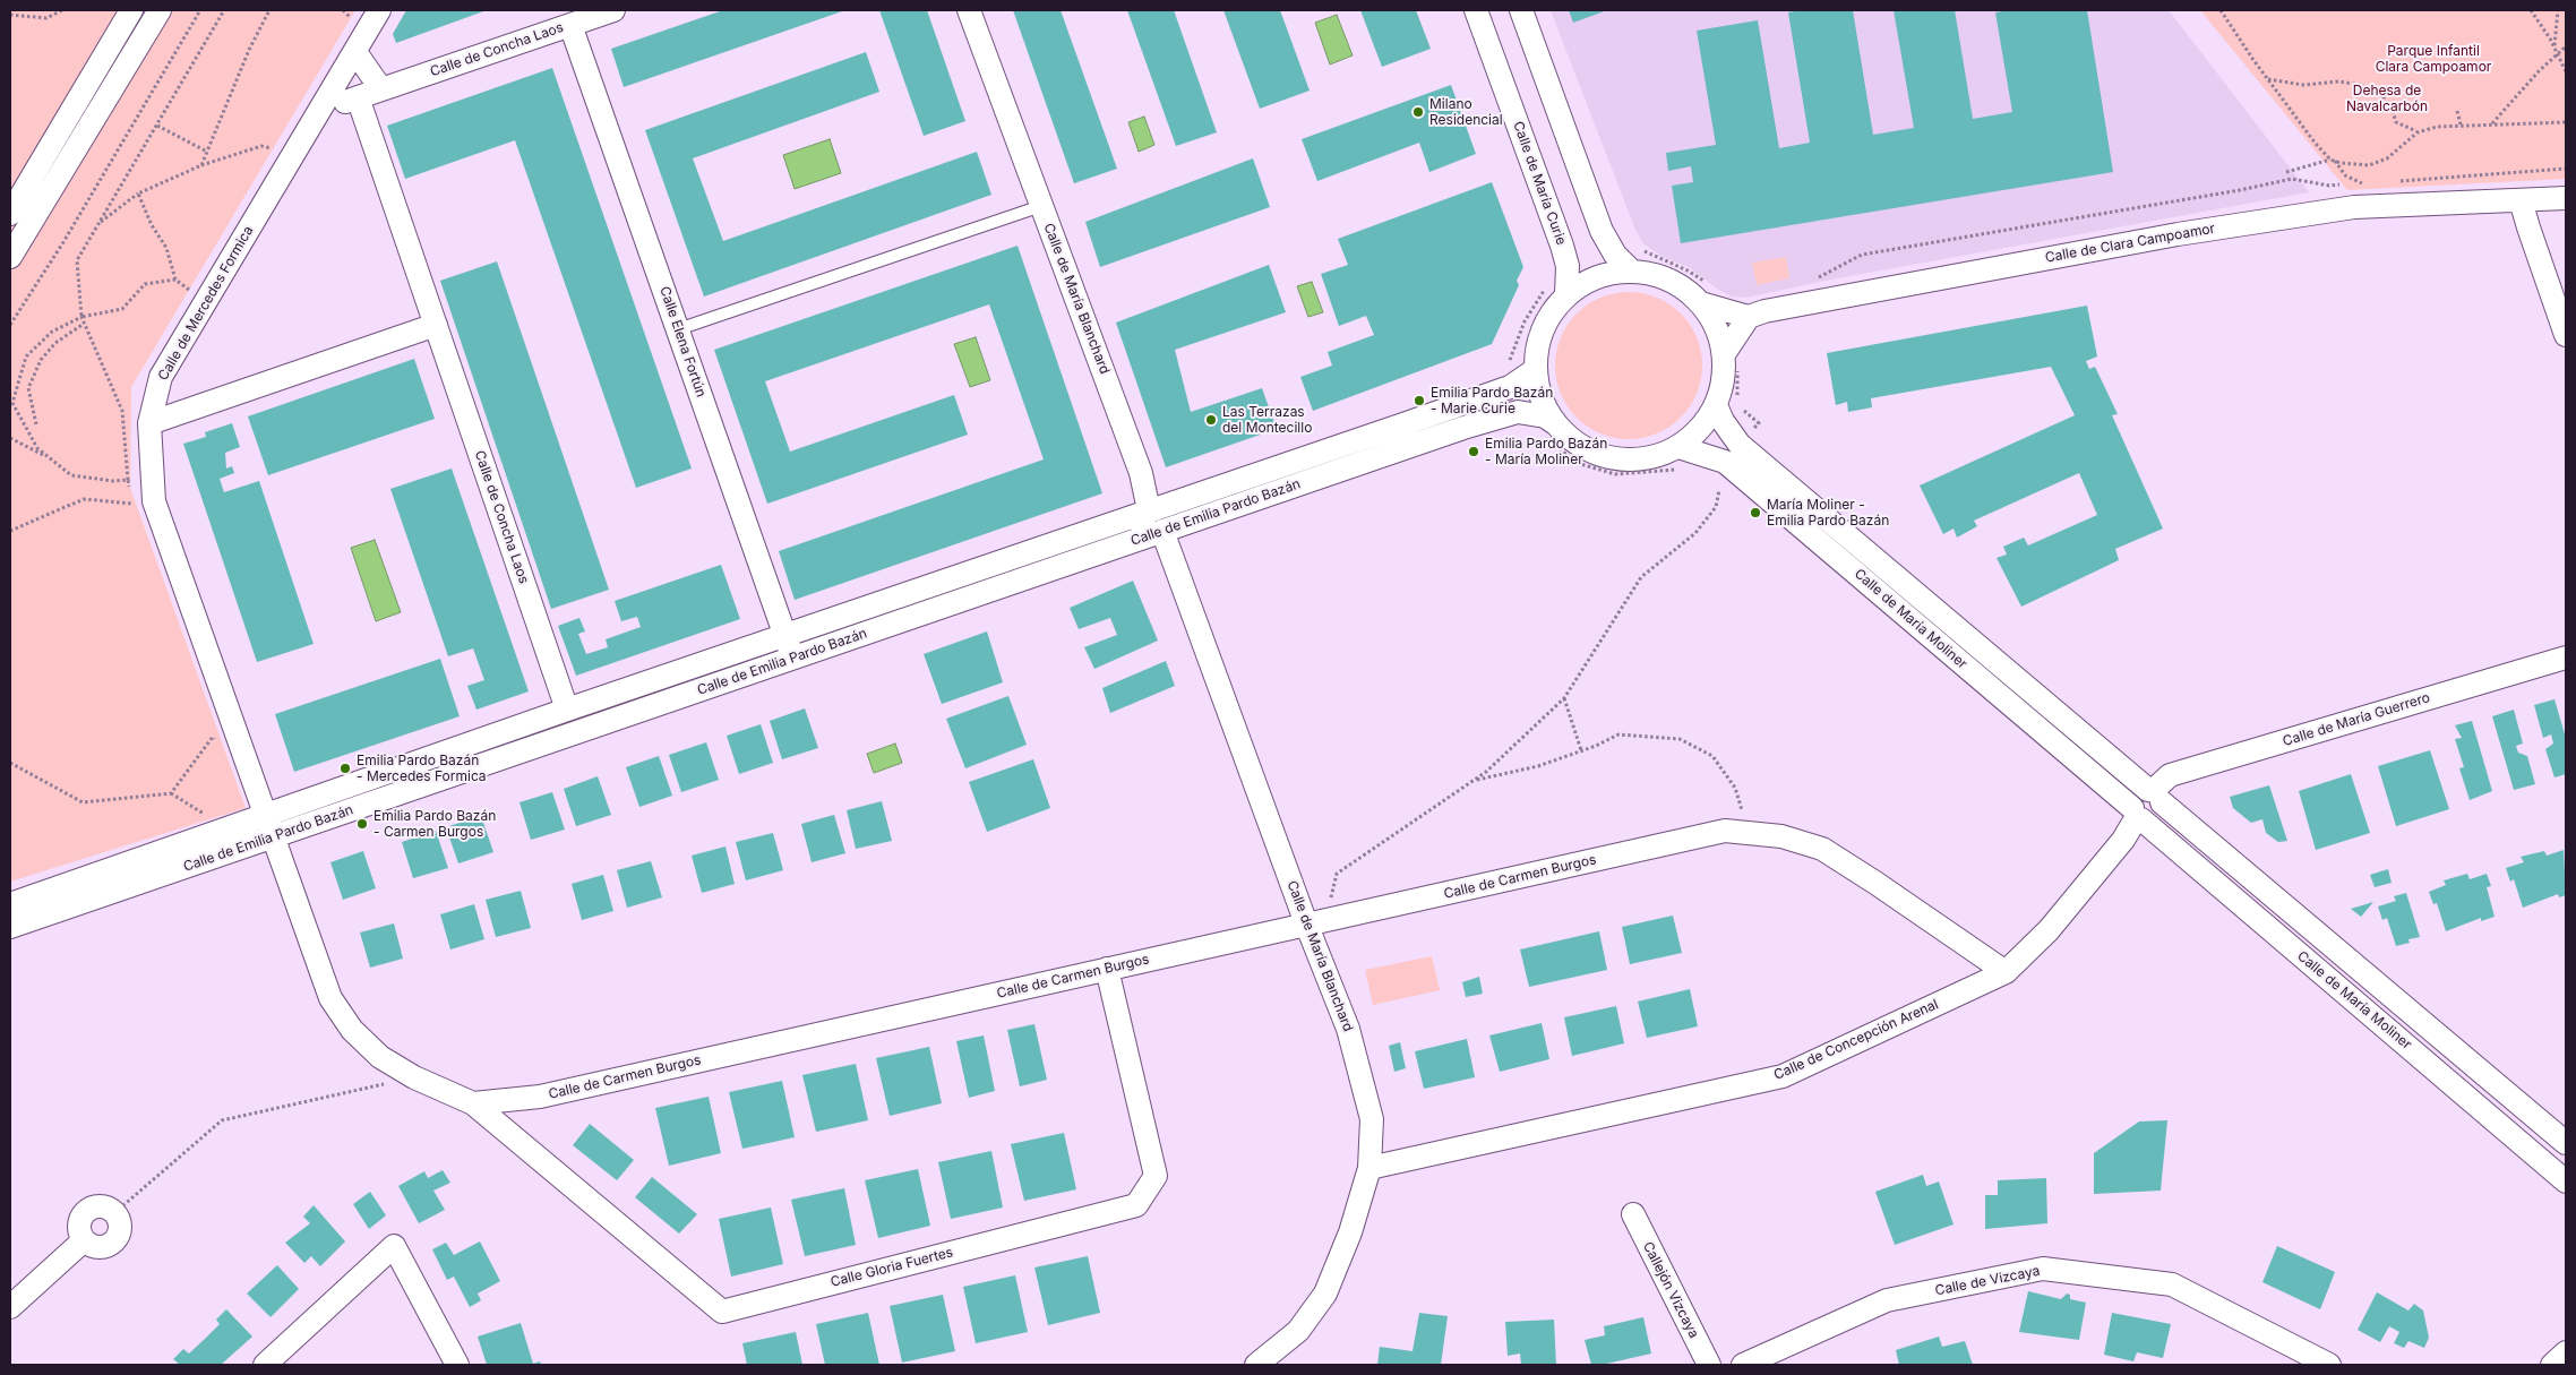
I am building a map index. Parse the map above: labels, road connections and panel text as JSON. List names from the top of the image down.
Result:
{
  "streets": {
    "street": [
      "Calle de Concha Laos",
      "Calle de María Curie",
      "Calle de Clara Campoamor",
      "Calle de María Blanchard",
      "Calle de Mercedes Formica",
      "Calle Elena Fortún",
      "Calle de Emilia Pardo Bazán",
      "Calle de María Moliner",
      "Calle de María Guerrero",
      "Calle de Carmen Burgos",
      "Calle de Concepción Arenal",
      "Calle Gloria Fuertes",
      "Calle de Vizcaya",
      "Callejón Vizcaya"
    ]
  },
  "crossings": [
    ["Calle de Concha Laos", "Calle de Mercedes Formica"],
    ["Calle de Concha Laos", "Calle Elena Fortún"],
    ["Calle de Concha Laos", "Calle de Emilia Pardo Bazán"],
    ["Calle de María Curie", "Calle de Emilia Pardo Bazán"],
    ["Calle de María Curie", "Calle de María Moliner"],
    ["Calle de María Blanchard", "Calle de Emilia Pardo Bazán"],
    ["Calle de María Blanchard", "Calle de Carmen Burgos"],
    ["Calle de María Blanchard", "Calle de Concepción Arenal"],
    ["Calle de Mercedes Formica", "Calle de Emilia Pardo Bazán"],
    ["Calle de Mercedes Formica", "Calle de Carmen Burgos"],
    ["Calle Elena Fortún", "Calle de Emilia Pardo Bazán"],
    ["Calle de Emilia Pardo Bazán", "Calle de María Moliner"],
    ["Calle de Emilia Pardo Bazán", "Calle de Carmen Burgos"],
    ["Calle de María Moliner", "Calle de María Guerrero"],
    ["Calle de María Moliner", "Calle de Concepción Arenal"],
    ["Calle de Carmen Burgos", "Calle de Concepción Arenal"],
    ["Calle de Carmen Burgos", "Calle Gloria Fuertes"]
  ],
  "parks": ["Parque Infantil Clara Campoamor", "Dehesa de Navalcarbón"],
  "places": [
    "Milano Residencial",
    "Emilia Pardo Bazán - Marie Curie",
    "Las Terrazas del Montecillo",
    "Emilia Pardo Bazán - María Moliner",
    "María Moliner - Emilia Pardo Bazán",
    "Emilia Pardo Bazán - Mercedes Formica",
    "Emilia Pardo Bazán - Carmen Burgos"
  ]
}
